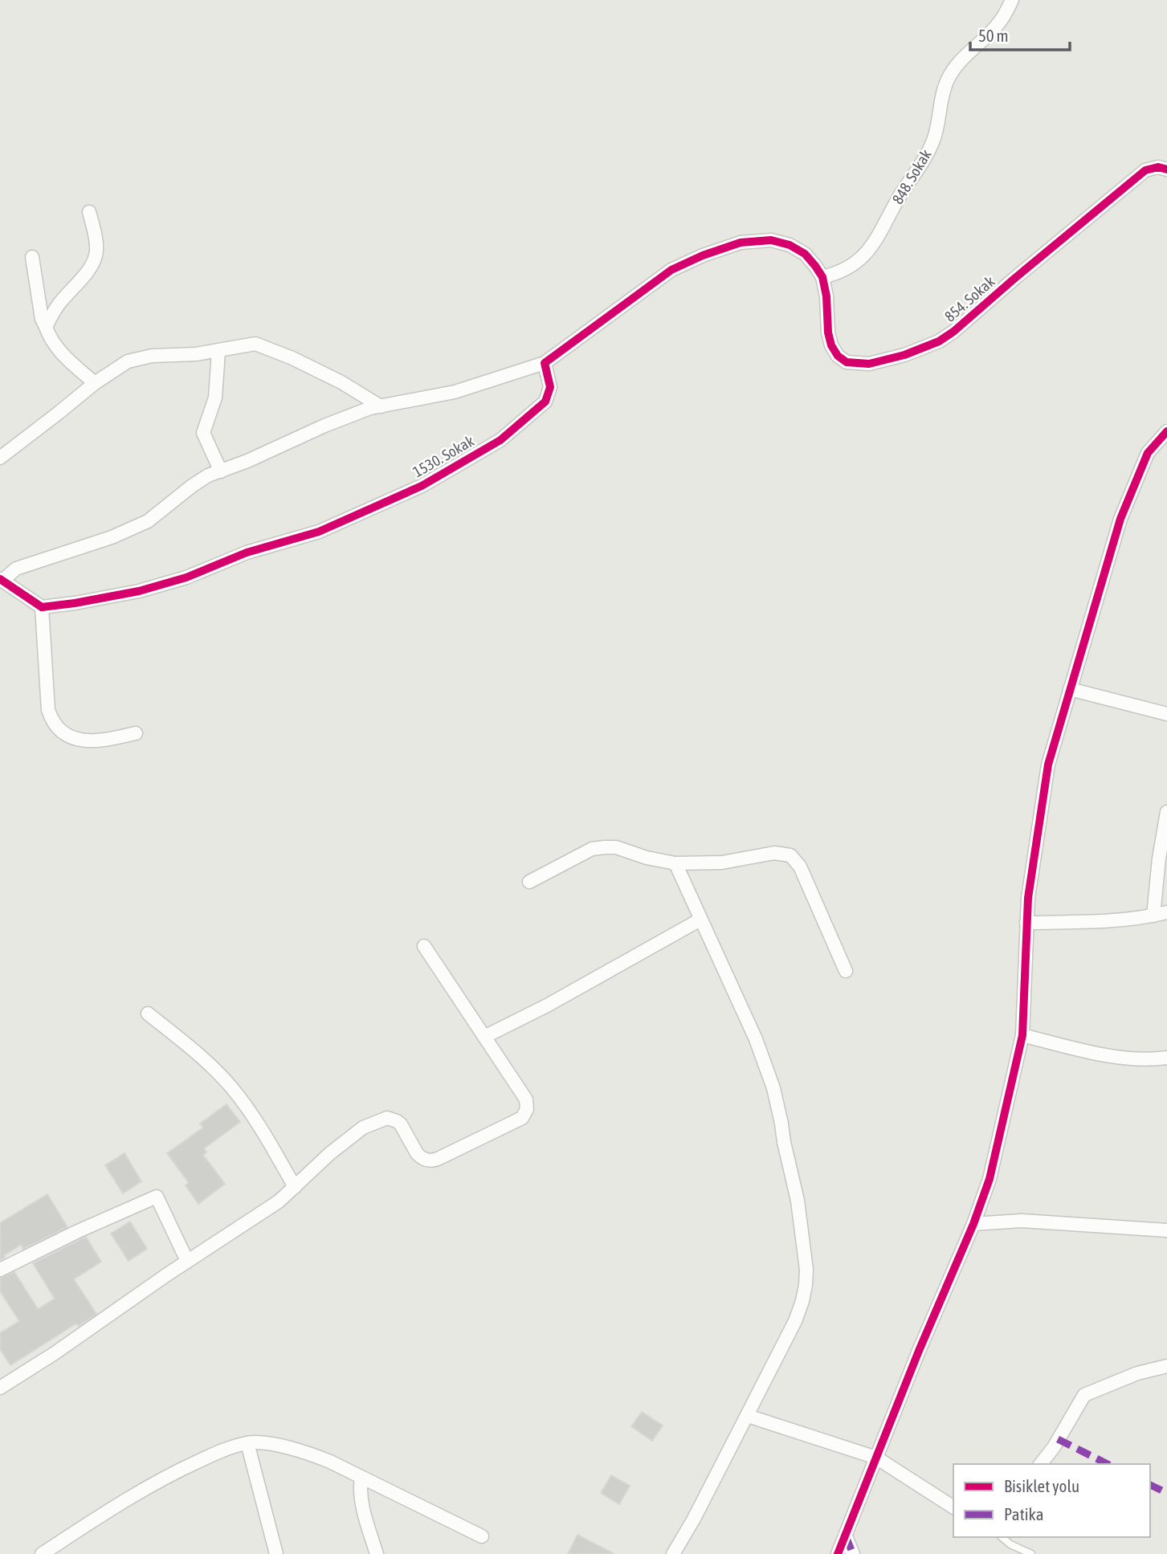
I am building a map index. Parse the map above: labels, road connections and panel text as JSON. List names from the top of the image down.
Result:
{
  "streets": {
    "street": ["848. Sokak", "854. Sokak", "1530. Sokak"]
  },
  "crossings": [
    ["848. Sokak", "854. Sokak"]
  ],
  "legend": ["Bisiklet yolu", "Patika"],
  "scale_bar": "50 m"
}
